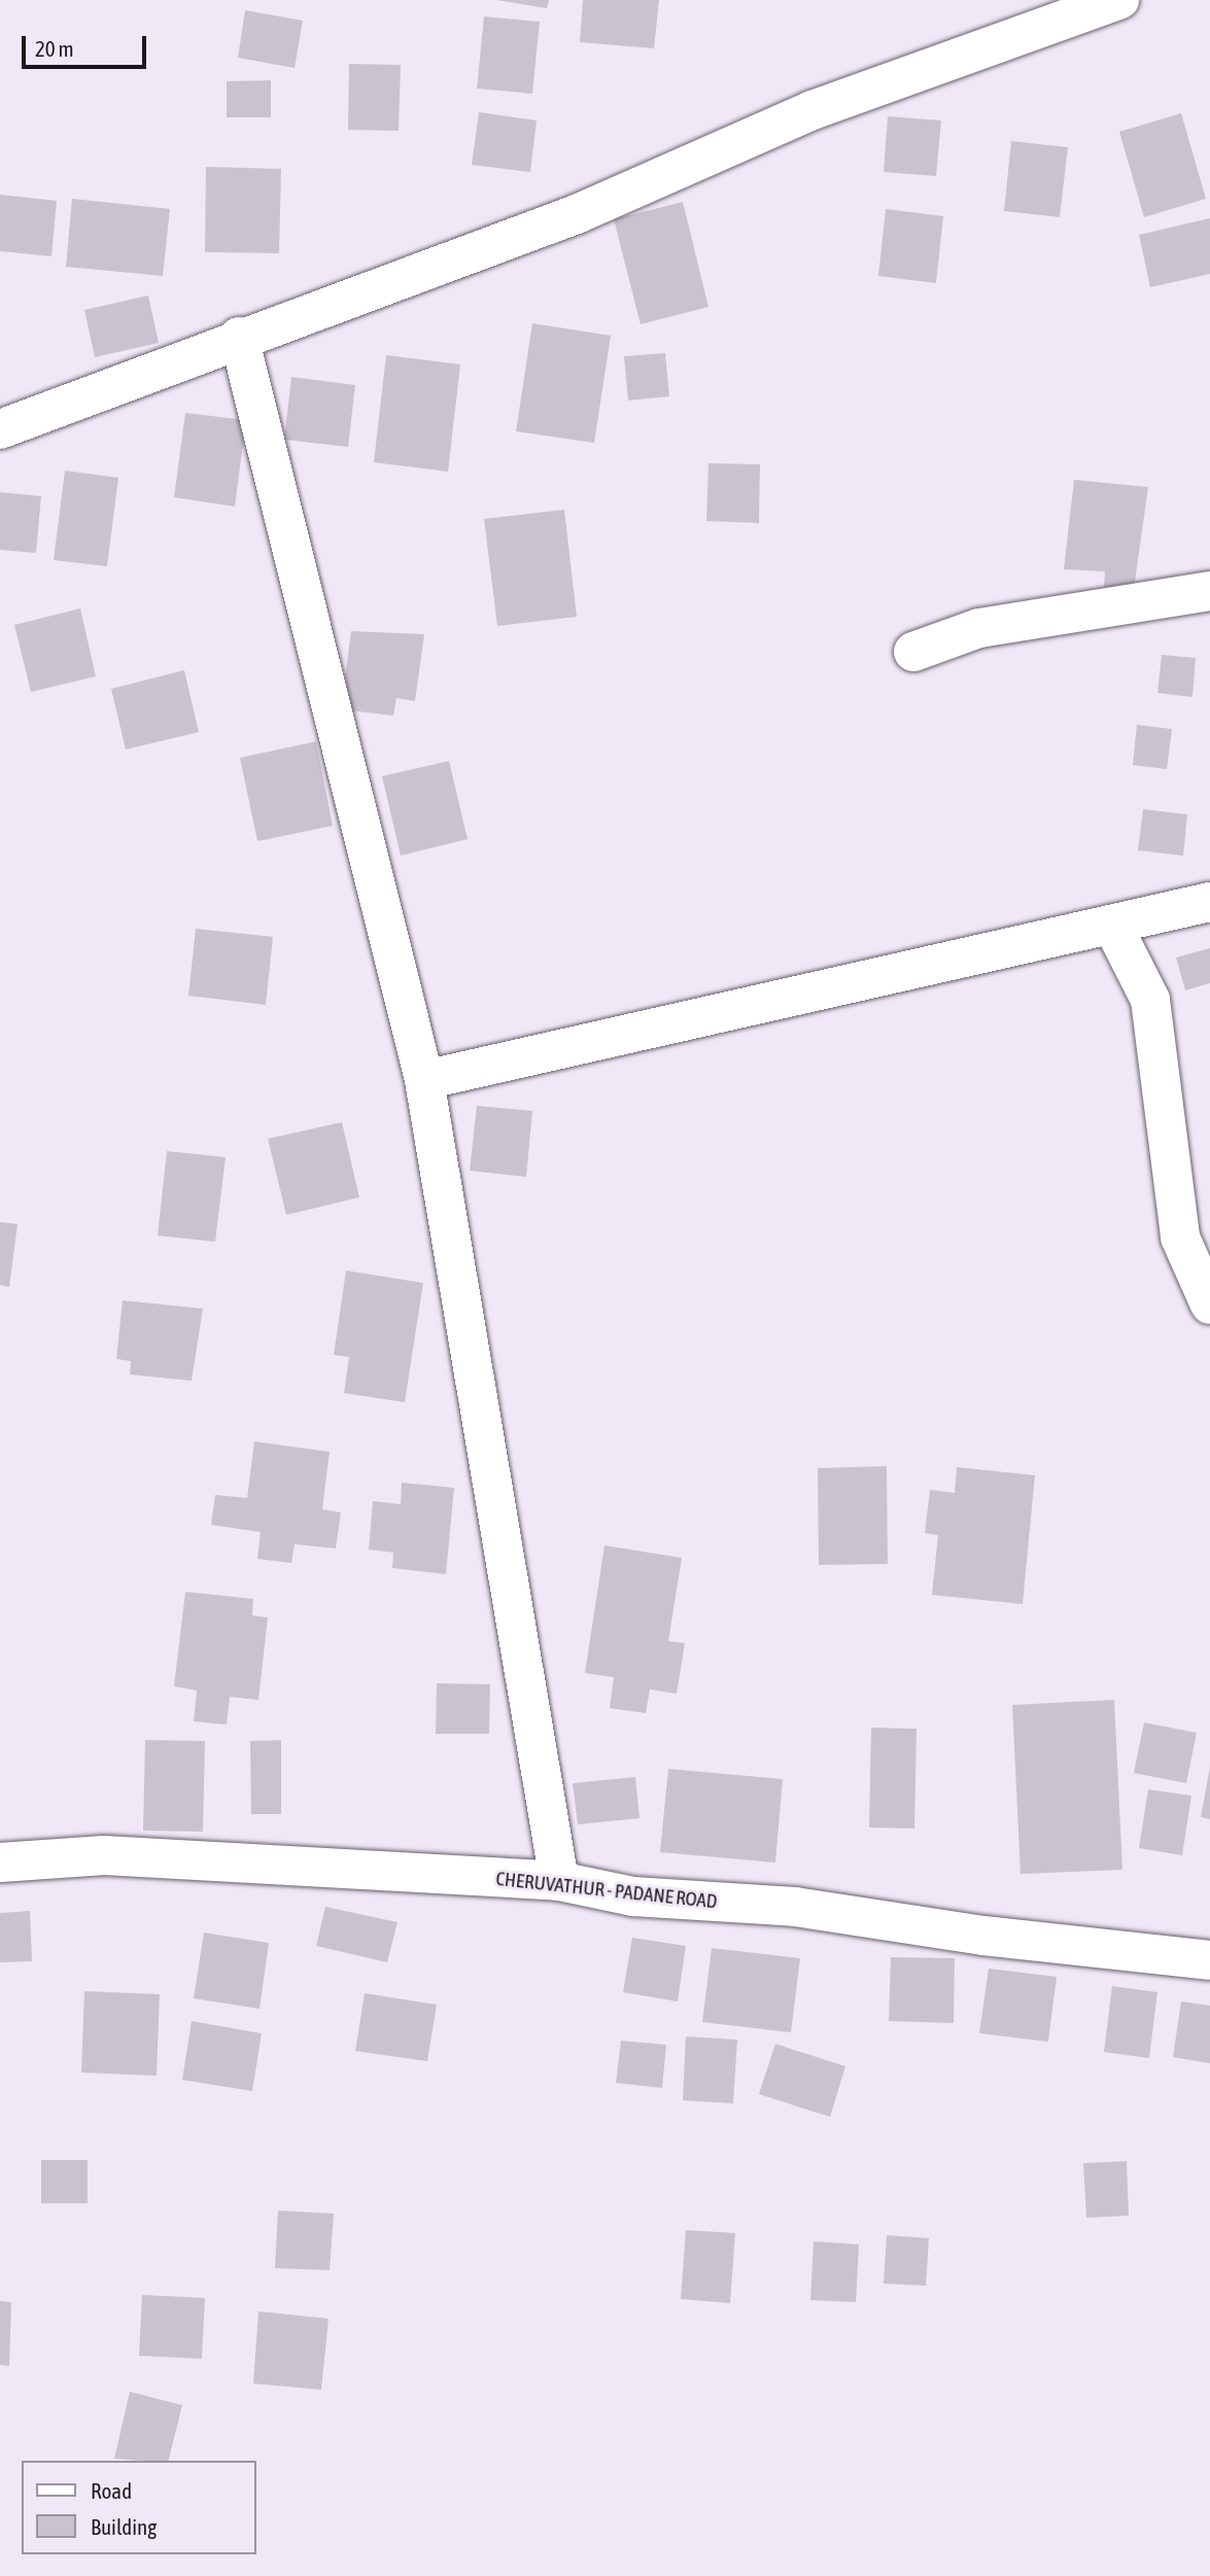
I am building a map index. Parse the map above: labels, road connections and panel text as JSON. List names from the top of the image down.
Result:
{
  "streets": {
    "street": ["CHERUVATHUR - PADANE ROAD"]
  },
  "legend": ["Road", "Building"],
  "scale_bar": "20 m"
}
